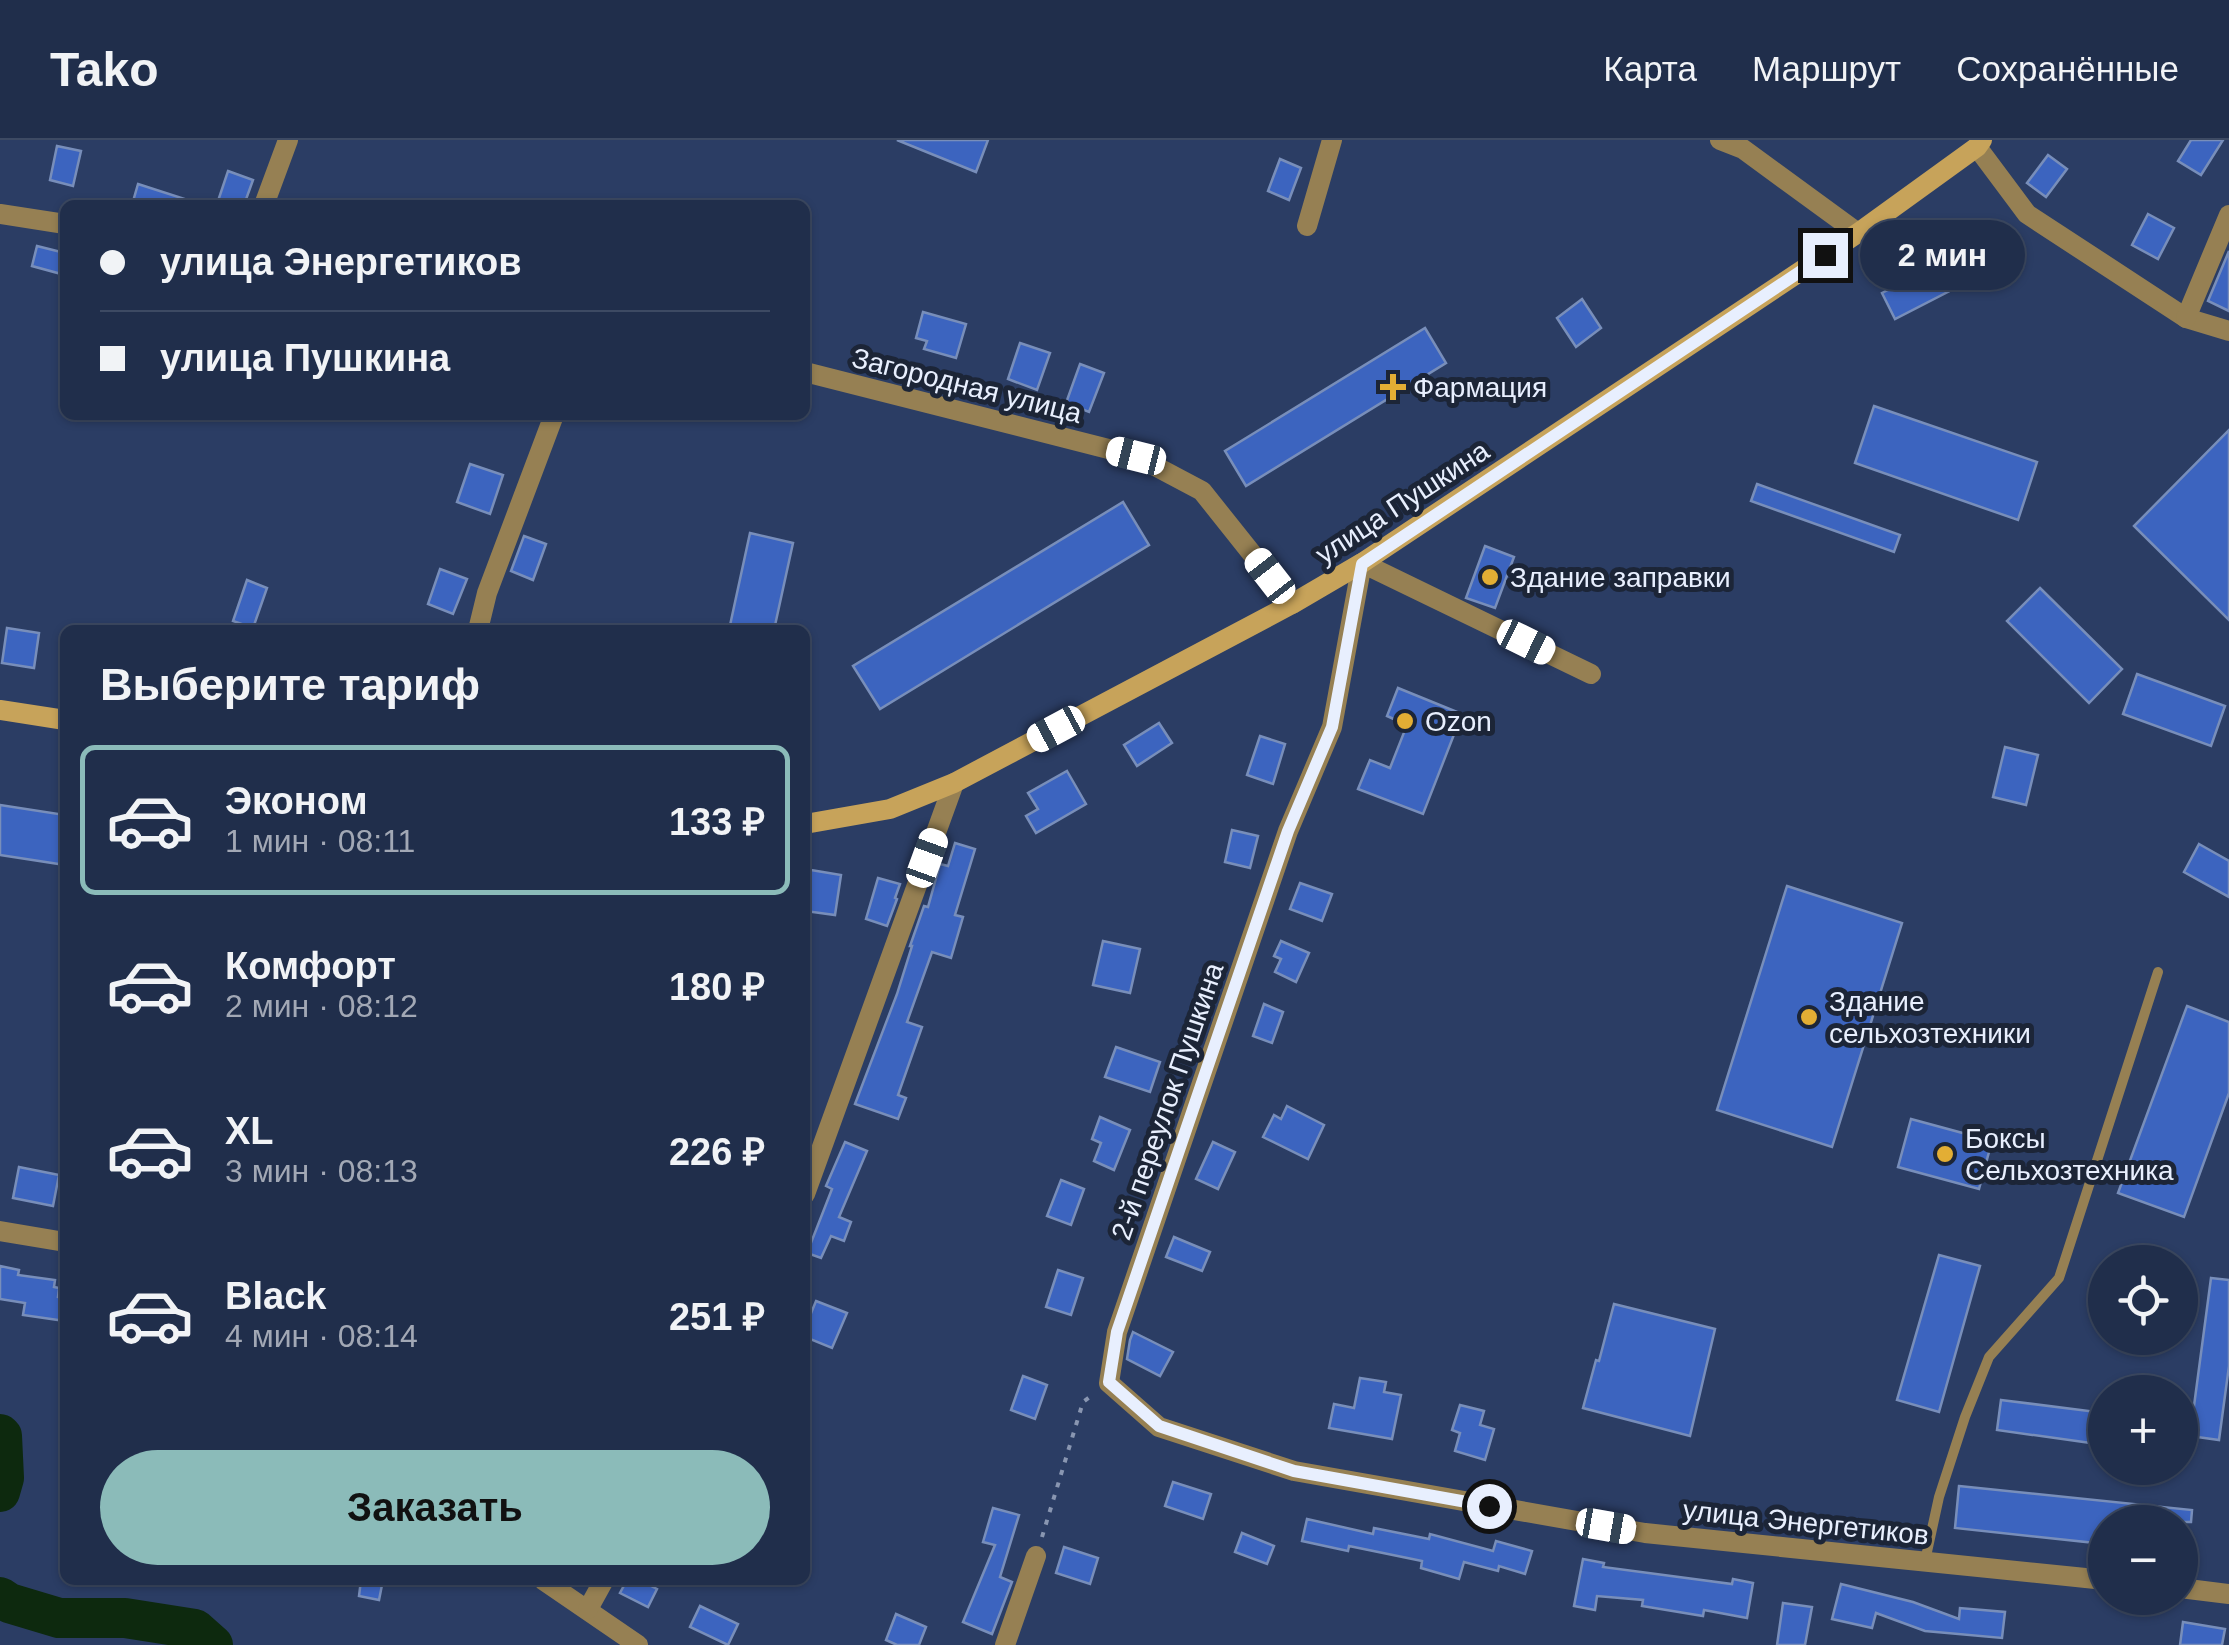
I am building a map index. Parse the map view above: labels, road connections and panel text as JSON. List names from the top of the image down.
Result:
{
  "streets": {
    "main road": ["улица Пушкина"],
    "street": ["Загородная улица", "2-й переулок Пушкина", "улица Энергетиков"]
  },
  "crossings": [
    ["Загородная улица", "улица Пушкина"],
    ["улица Пушкина", "2-й переулок Пушкина"],
    ["2-й переулок Пушкина", "улица Энергетиков"]
  ],
  "places": {
    "health": ["Фармация"],
    "other": [
      "Здание заправки",
      "Ozon",
      "Здание сельхозтехники",
      "Боксы Сельхозтехника"
    ]
  },
  "page": {
    "header": "Tako",
    "nav": ["Карта", "Маршрут", "Сохранённые"],
    "banner": ["улица Энергетиков", "улица Пушкина"],
    "bubble": "2 мин",
    "heading": "Выберите тариф",
    "list": [
      {
        "name": "Эконом",
        "note": "1 мин · 08:11",
        "value": "133 ₽"
      },
      {
        "name": "Комфорт",
        "note": "2 мин · 08:12",
        "value": "180 ₽"
      },
      {
        "name": "XL",
        "note": "3 мин · 08:13",
        "value": "226 ₽"
      },
      {
        "name": "Black",
        "note": "4 мин · 08:14",
        "value": "251 ₽"
      }
    ],
    "map_buttons": ["+", "−"],
    "buttons": "Заказать"
  }
}
